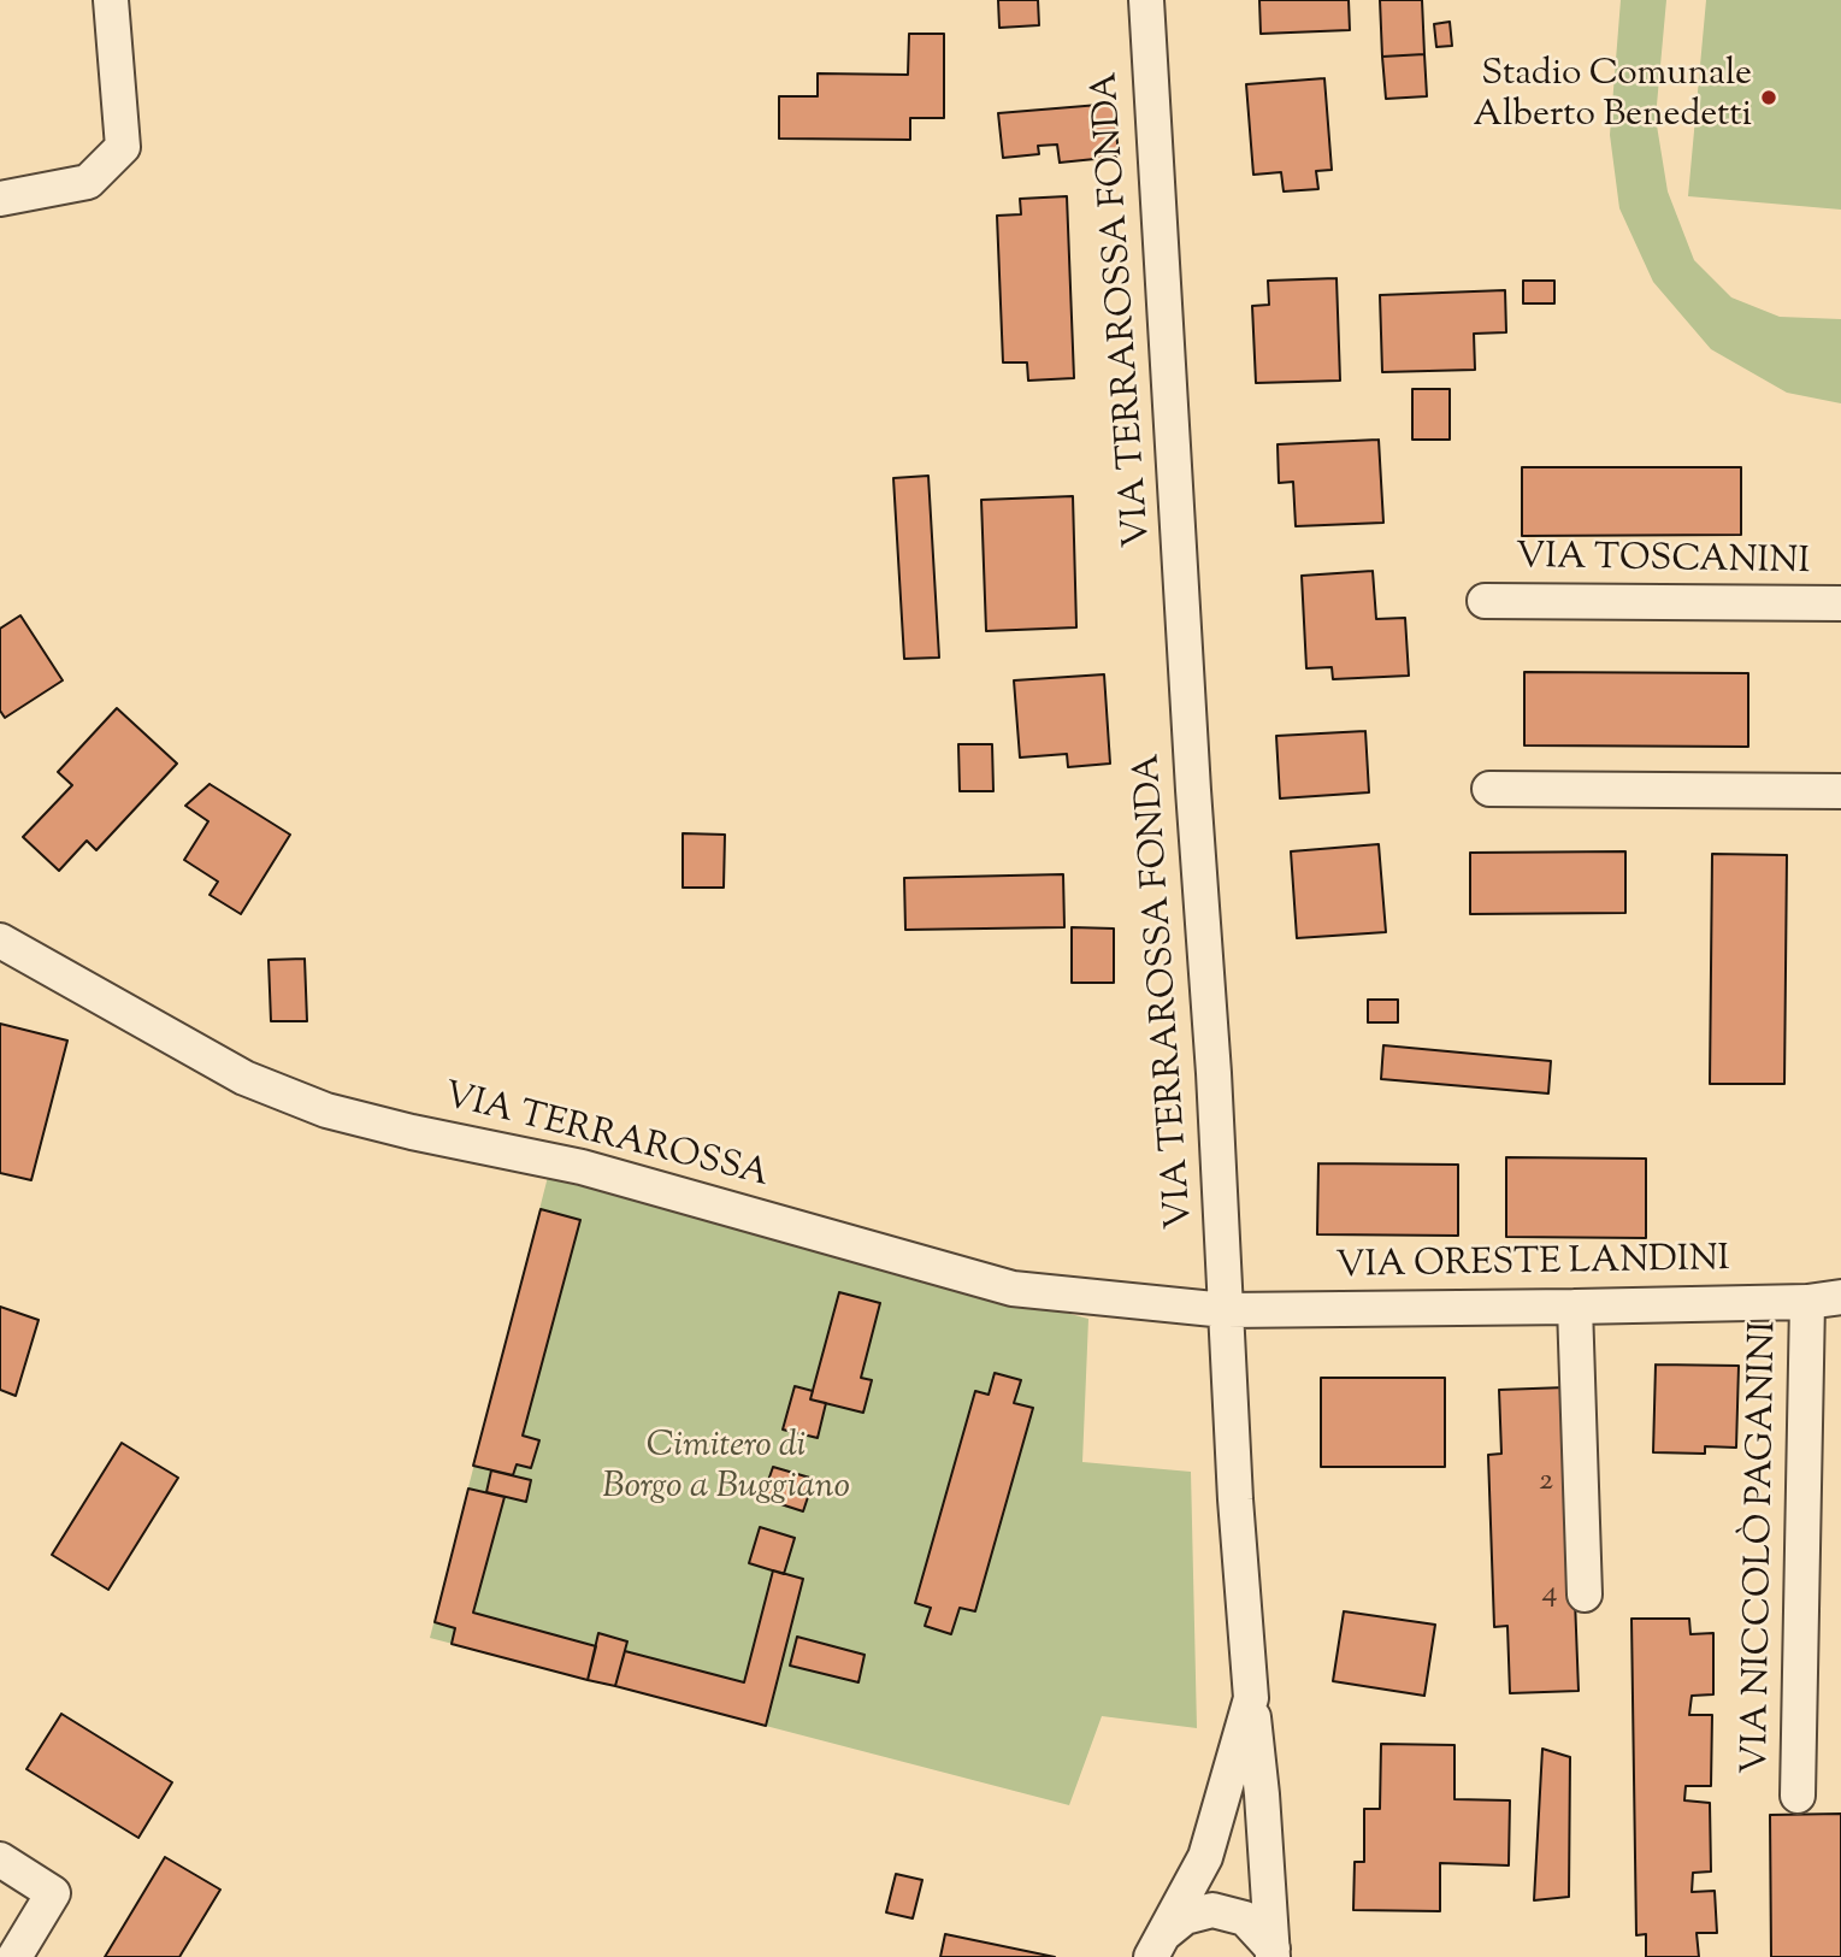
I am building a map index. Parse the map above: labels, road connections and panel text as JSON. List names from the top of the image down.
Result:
{
  "streets": {
    "street": [
      "VIA TERRAROSSA FONDA",
      "VIA TOSCANINI",
      "VIA TERRAROSSA",
      "VIA ORESTE LANDINI",
      "VIA NICCOLÒ PAGANINI"
    ]
  },
  "crossings": [
    ["VIA TERRAROSSA FONDA", "VIA TERRAROSSA"],
    ["VIA TERRAROSSA FONDA", "VIA ORESTE LANDINI"],
    ["VIA TERRAROSSA", "VIA ORESTE LANDINI"],
    ["VIA ORESTE LANDINI", "VIA NICCOLÒ PAGANINI"]
  ],
  "parks": ["Cimitero di Borgo a Buggiano"],
  "places": ["Stadio Comunale Alberto Benedetti"],
  "house_numbers": ["2", "4"]
}
